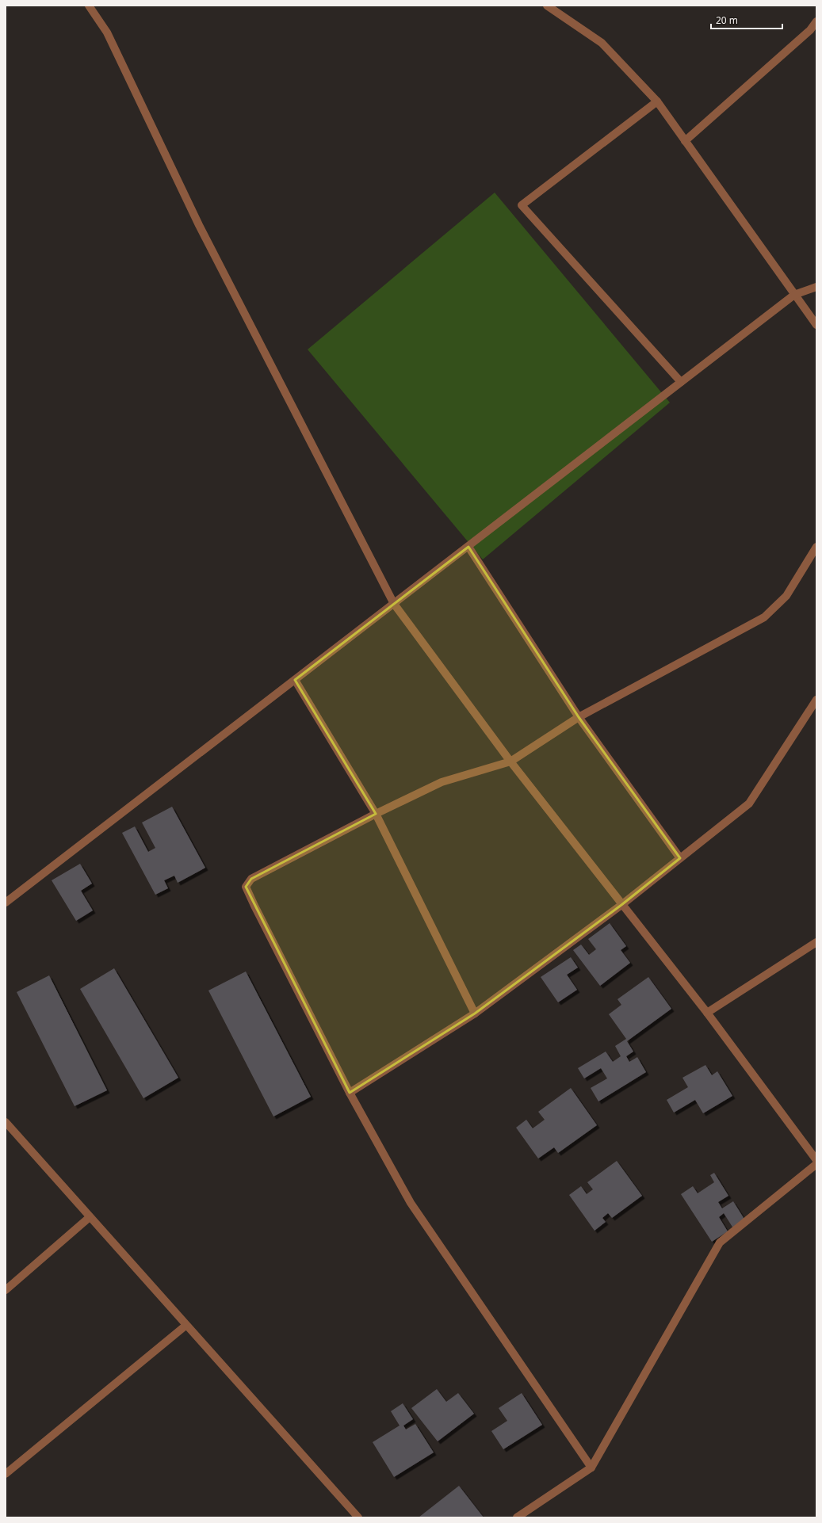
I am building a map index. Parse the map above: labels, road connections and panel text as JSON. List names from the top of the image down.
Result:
{
  "scale_bar": "20 m"
}
